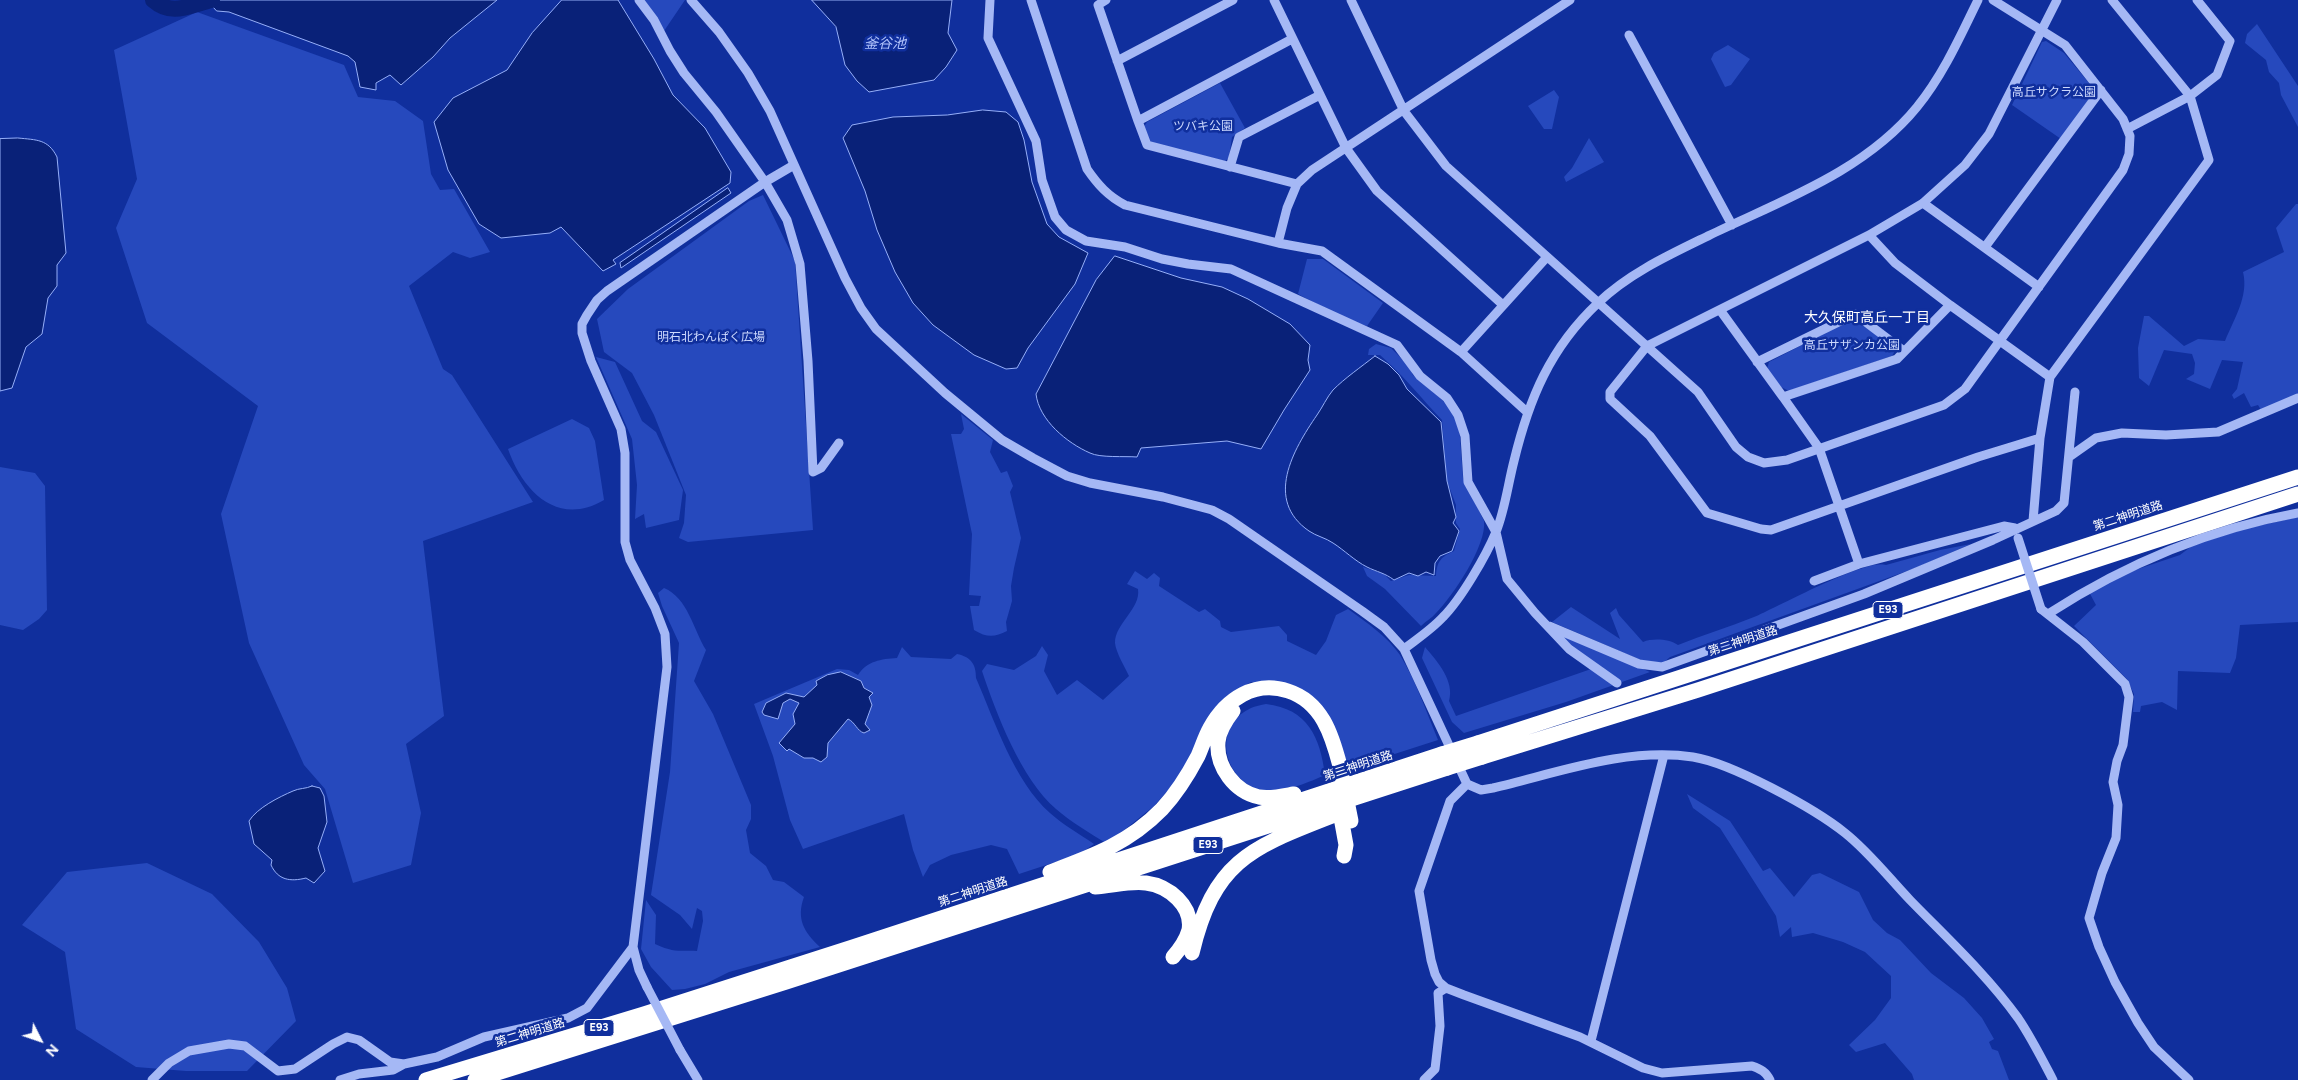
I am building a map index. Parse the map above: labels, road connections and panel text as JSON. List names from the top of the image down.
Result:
{
  "streets": {
    "highway": ["第二神明道路", "E93"]
  },
  "districts": ["大久保町高丘一丁目"],
  "water": ["釜谷池"],
  "parks": [
    "高丘サクラ公園",
    "ツバキ公園",
    "明石北わんぱく広場",
    "高丘サザンカ公園"
  ],
  "north": "bottom right"
}
